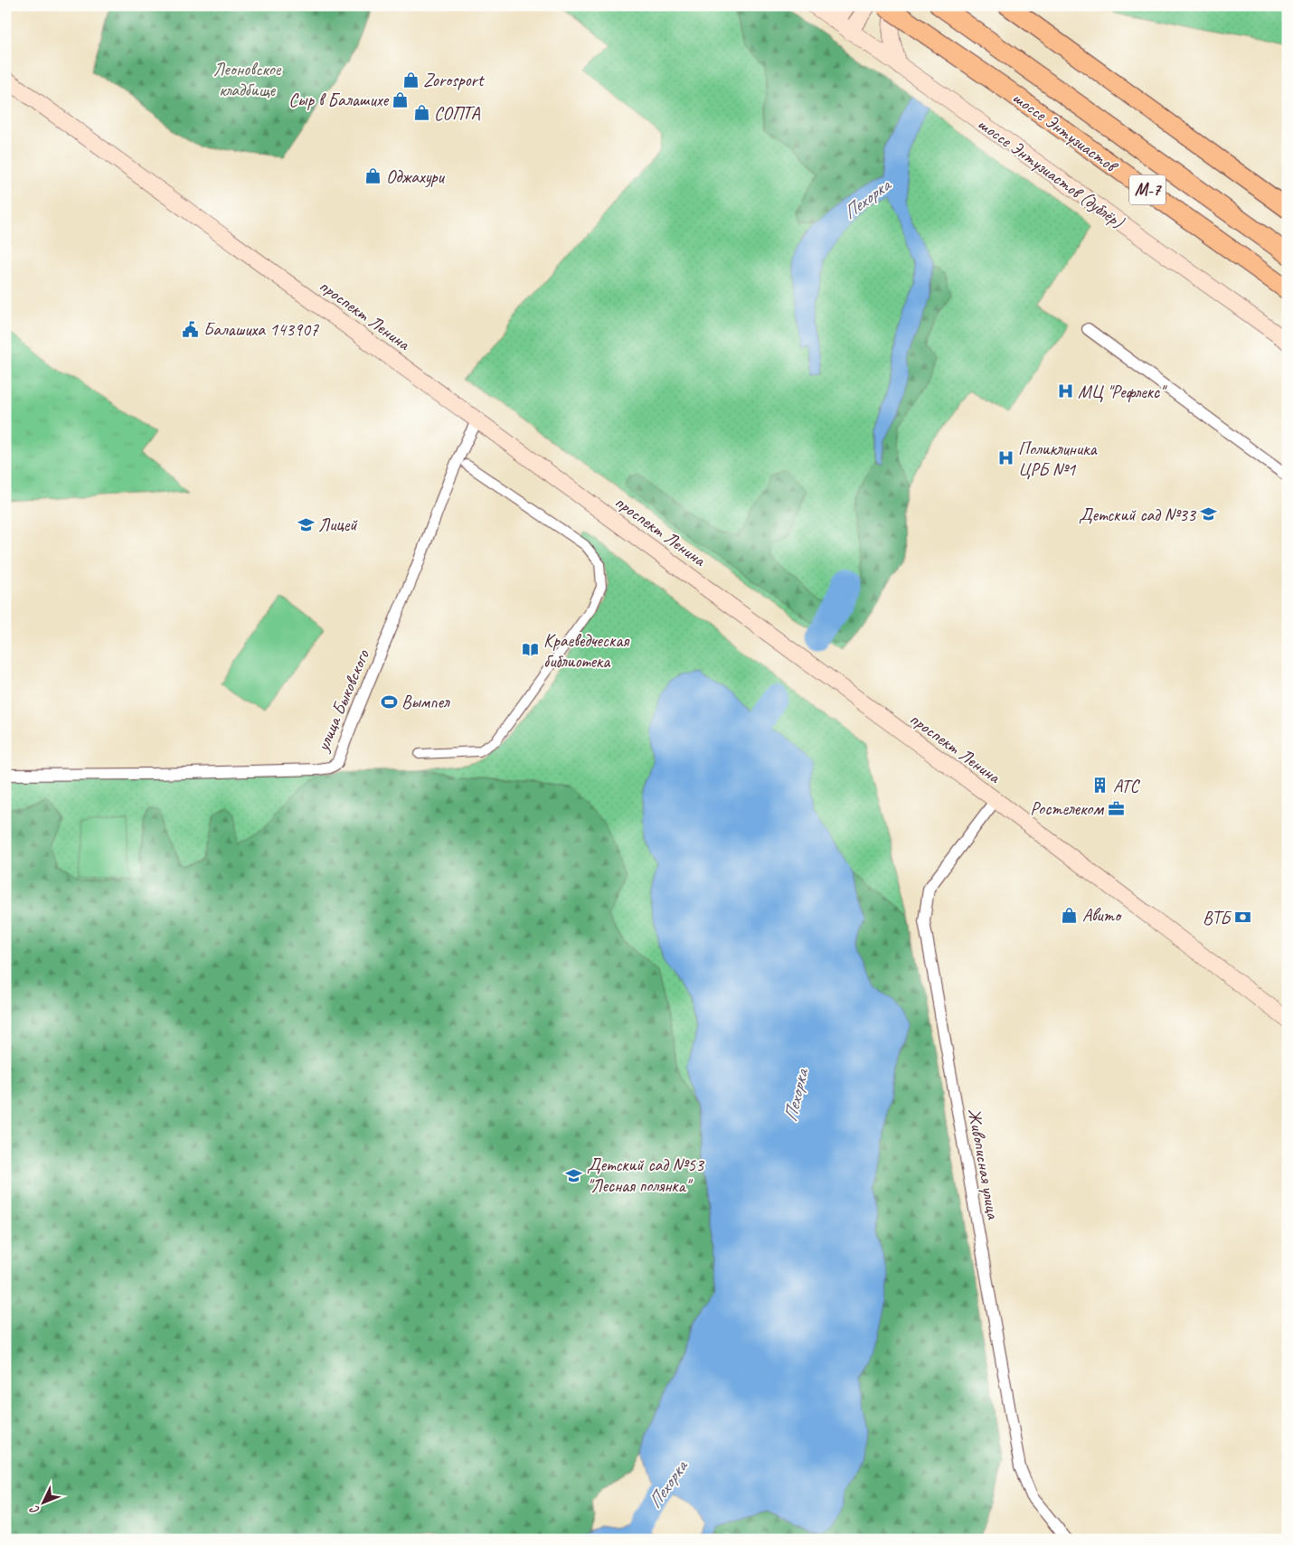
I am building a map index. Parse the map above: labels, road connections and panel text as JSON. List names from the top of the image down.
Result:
{
  "streets": {
    "highway": ["шоссе Энтузиастов", "М-7"],
    "main road": ["шоссе Энтузиастов (дублёр)", "проспект Ленина"],
    "street": ["улица Быковского", "Живописная улица"]
  },
  "crossings": [
    ["проспект Ленина", "улица Быковского"],
    ["проспект Ленина", "Живописная улица"]
  ],
  "water": ["Пехорка"],
  "parks": ["Леоновское кладбище"],
  "places": {
    "shop": [
      "Zorosport",
      "Сыр в Балашихе",
      "СОПТА",
      "Оджахури",
      "Авито"
    ],
    "public building": ["Балашиха 143907"],
    "hospital": ["МЦ \"Рефлекс\"", "Поликлиника ЦРБ №1"],
    "school or university": ["Детский сад №33", "Лицей", "Детский сад №53 \"Лесная полянка\""],
    "library": ["Краеведческая библиотека"],
    "sports": ["Вымпел"],
    "building": ["АТС"],
    "office": ["Ростелеком"],
    "bank": ["ВТБ"]
  },
  "north": "bottom left"
}
